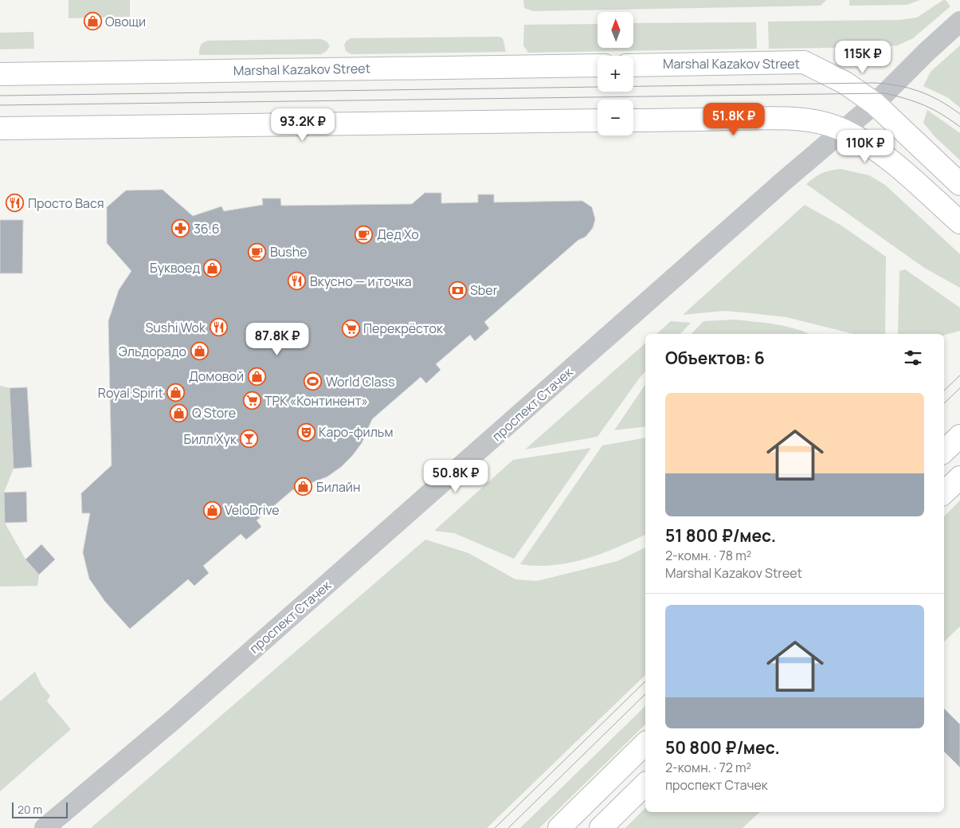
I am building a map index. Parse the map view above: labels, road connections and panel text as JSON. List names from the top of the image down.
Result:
{
  "streets": {
    "street": ["Marshal Kazakov Street", "проспект Стачек"]
  },
  "crossings": [
    ["Marshal Kazakov Street", "проспект Стачек"]
  ],
  "places": {
    "shop": [
      "Овощи",
      "Буквоед",
      "Эльдорадо",
      "Домовой",
      "Royal Spirit",
      "Q Store",
      "Билайн",
      "VeloDrive"
    ],
    "restaurant": ["Просто Вася", "Вкусно — и точка", "Sushi Wok"],
    "pharmacy": ["36.6"],
    "cafe": ["Дед Хо", "Bushe"],
    "bank": ["Sber"],
    "supermarket": ["Перекрёсток", "ТРК «Континент»"],
    "sports": ["World Class"],
    "theatre": ["Каро-фильм"],
    "bar": ["Билл Хук"]
  },
  "scale_bar": "20 m",
  "north": "top",
  "page": {
    "map_buttons": ["+", "−"],
    "price": [
      "115K ₽",
      "51.8K ₽",
      "93.2K ₽",
      "110K ₽",
      "87.8K ₽",
      "50.8K ₽"
    ],
    "heading": "Объектов: 6",
    "list": [
      {
        "name": "51 800 ₽/мес.",
        "note": "2-комн. · 78 m² · Marshal Kazakov Street"
      },
      {
        "name": "50 800 ₽/мес.",
        "note": "2-комн. · 72 m² · проспект Стачек"
      }
    ],
    "scale": "20 m"
  }
}
